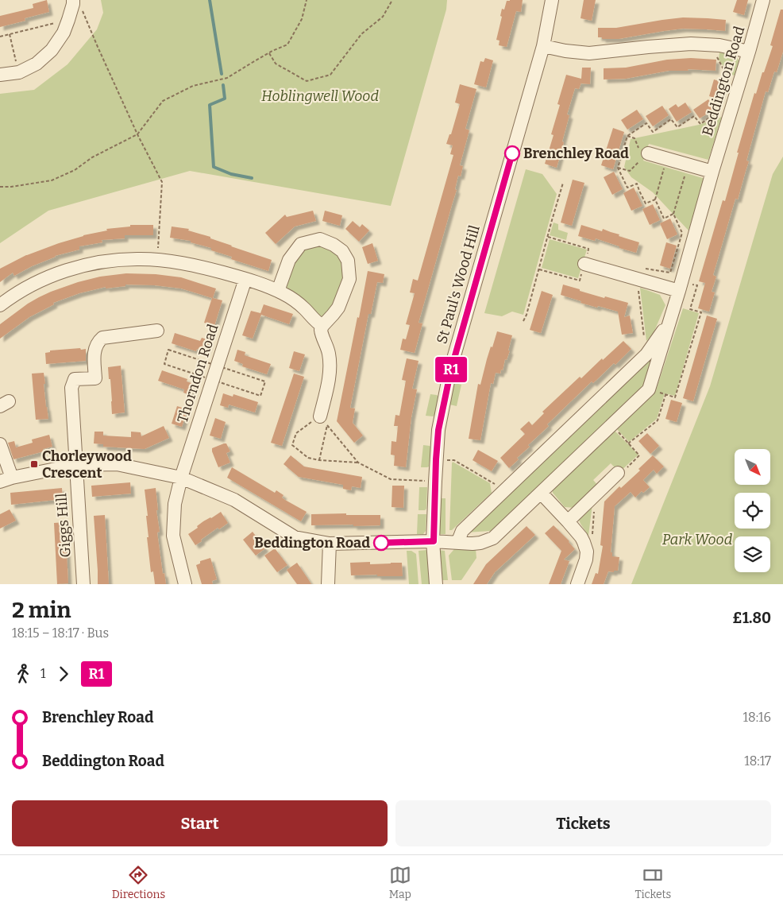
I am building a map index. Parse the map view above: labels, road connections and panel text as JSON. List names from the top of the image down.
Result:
{
  "streets": {
    "street": [
      "Beddington Road",
      "St Paul's Wood Hill",
      "Thorndon Road",
      "Giggs Hill"
    ]
  },
  "parks": ["Hoblingwell Wood", "Park Wood"],
  "places": {
    "other": ["Brenchley Road", "Beddington Road"],
    "transit": ["Chorleywood Crescent"]
  },
  "lines": ["bus line R1"],
  "north": "bottom right",
  "page": {
    "on_map": "R1",
    "heading": ["2 min", "18:15 – 18:17 · Bus", "£1.80"],
    "legs": ["1", "R1"],
    "list": [
      {
        "name": "Brenchley Road",
        "value": "18:16"
      },
      {
        "name": "Beddington Road",
        "value": "18:17"
      }
    ],
    "buttons": ["Start", "Tickets"],
    "tabs": ["Directions", "Map", "Tickets"]
  }
}
